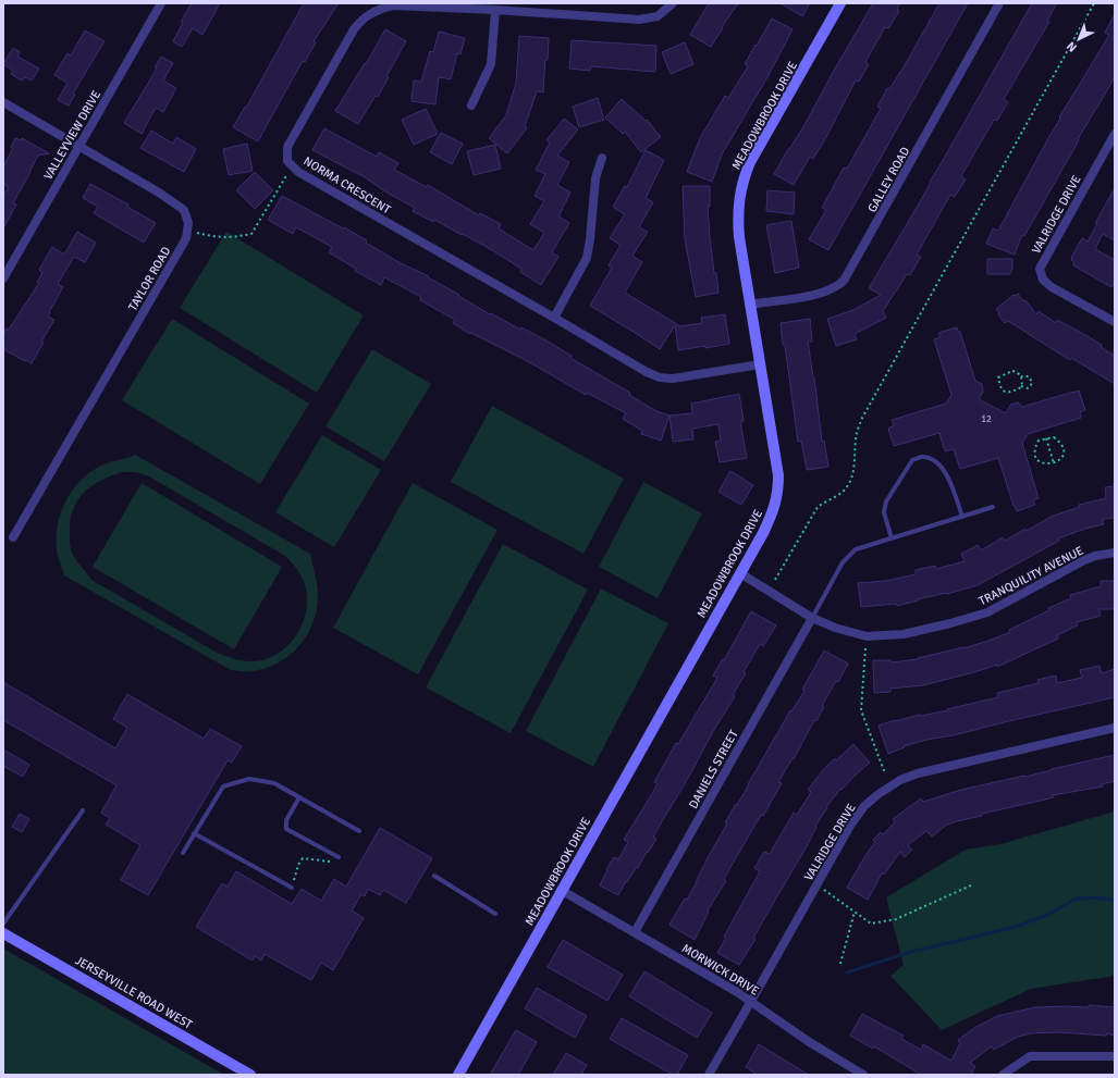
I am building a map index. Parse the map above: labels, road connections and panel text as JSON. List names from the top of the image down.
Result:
{
  "streets": {
    "street": [
      "MEADOWBROOK DRIVE",
      "VALLEYVIEW DRIVE",
      "GALLEY ROAD",
      "NORMA CRESCENT",
      "VALRIDGE DRIVE",
      "TAYLOR ROAD",
      "TRANQUILITY AVENUE",
      "DANIELS STREET",
      "MORWICK DRIVE",
      "JERSEYVILLE ROAD WEST"
    ]
  },
  "crossings": [
    ["MEADOWBROOK DRIVE", "GALLEY ROAD"],
    ["MEADOWBROOK DRIVE", "NORMA CRESCENT"],
    ["MEADOWBROOK DRIVE", "TRANQUILITY AVENUE"],
    ["MEADOWBROOK DRIVE", "MORWICK DRIVE"],
    ["VALRIDGE DRIVE", "MORWICK DRIVE"],
    ["TRANQUILITY AVENUE", "DANIELS STREET"],
    ["DANIELS STREET", "MORWICK DRIVE"]
  ],
  "house_numbers": ["12"],
  "north": "bottom left"
}
